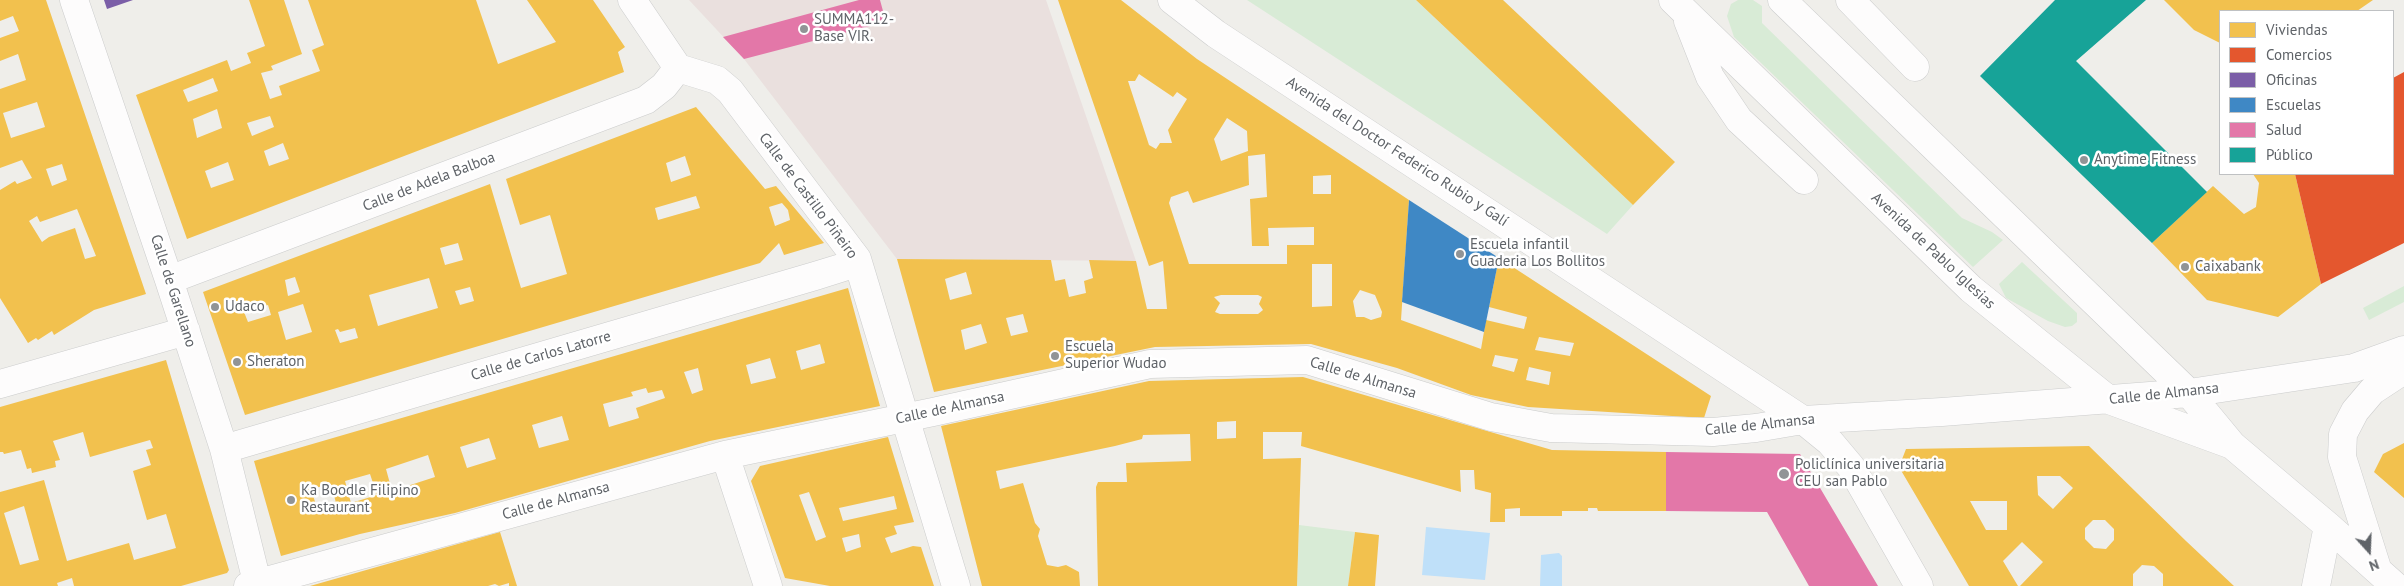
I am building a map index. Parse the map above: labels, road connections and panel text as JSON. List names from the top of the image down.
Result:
{
  "streets": {
    "street": [
      "Avenida del Doctor Federico Rubio y Galí",
      "Calle de Adela Balboa",
      "Calle de Castillo Piñeiro",
      "Avenida de Pablo Iglesias",
      "Calle de Garellano",
      "Calle de Carlos Latorre",
      "Calle de Almansa"
    ]
  },
  "crossings": [
    ["Avenida del Doctor Federico Rubio y Galí", "Calle de Almansa"],
    ["Calle de Adela Balboa", "Calle de Castillo Piñeiro"],
    ["Calle de Adela Balboa", "Calle de Garellano"],
    ["Calle de Castillo Piñeiro", "Calle de Carlos Latorre"],
    ["Calle de Castillo Piñeiro", "Calle de Almansa"],
    ["Avenida de Pablo Iglesias", "Calle de Almansa"],
    ["Calle de Garellano", "Calle de Carlos Latorre"],
    ["Calle de Garellano", "Calle de Almansa"]
  ],
  "places": [
    "SUMMA112- Base VIR.",
    "Anytime Fitness",
    "Escuela infantil Guaderia Los Bollitos",
    "Caixabank",
    "Udaco",
    "Escuela Superior Wudao",
    "Sheraton",
    "Policlínica universitaria CEU san Pablo",
    "Ka Boodle Filipino Restaurant"
  ],
  "legend": [
    "Viviendas",
    "Comercios",
    "Oficinas",
    "Escuelas",
    "Salud",
    "Público"
  ],
  "north": "bottom"
}
